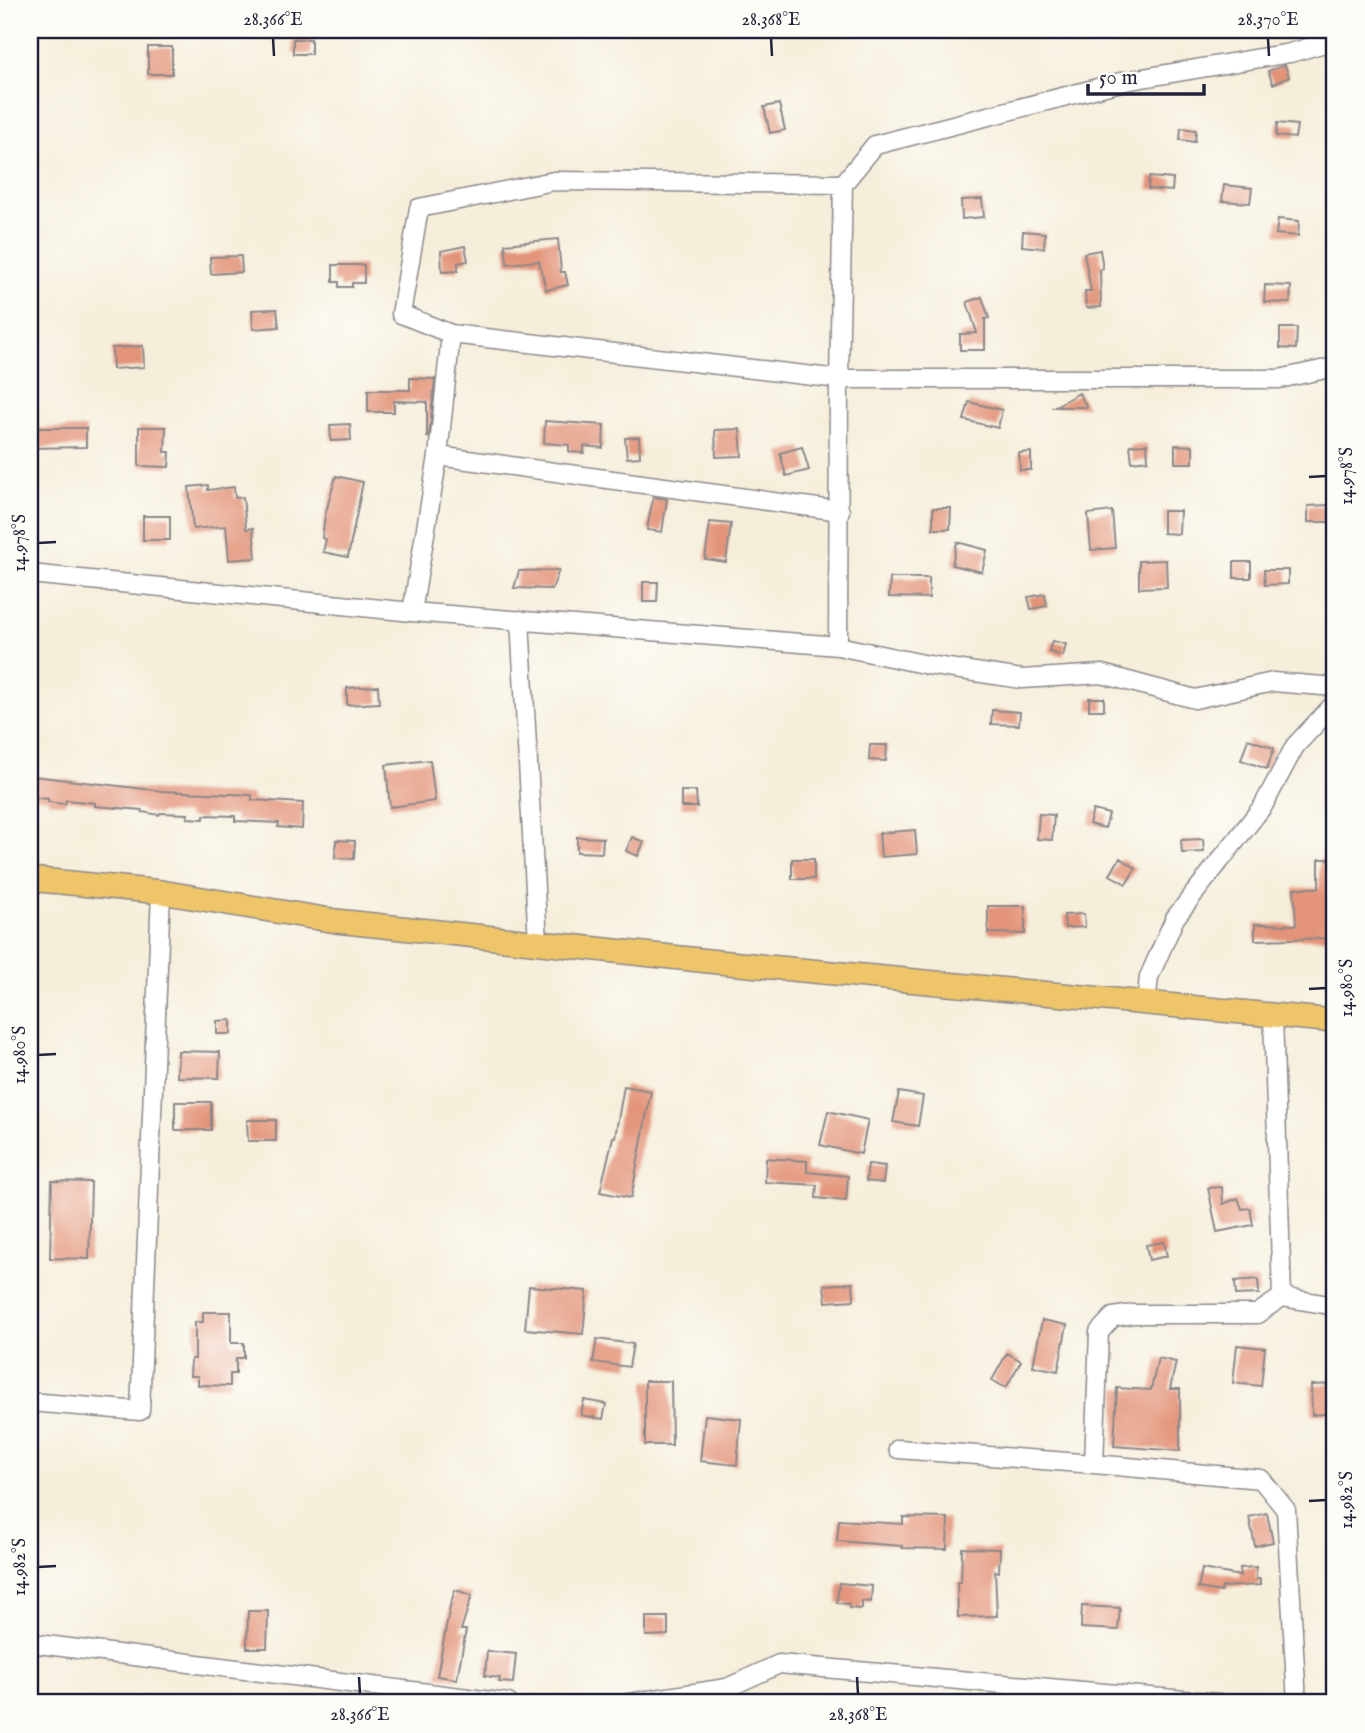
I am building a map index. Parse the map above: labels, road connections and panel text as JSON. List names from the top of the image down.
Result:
{
  "scale_bar": "50 m",
  "coordinates": [
    "28.366°E",
    "28.368°E",
    "28.370°E",
    "14.978°S",
    "14.980°S",
    "14.982°S"
  ]
}
